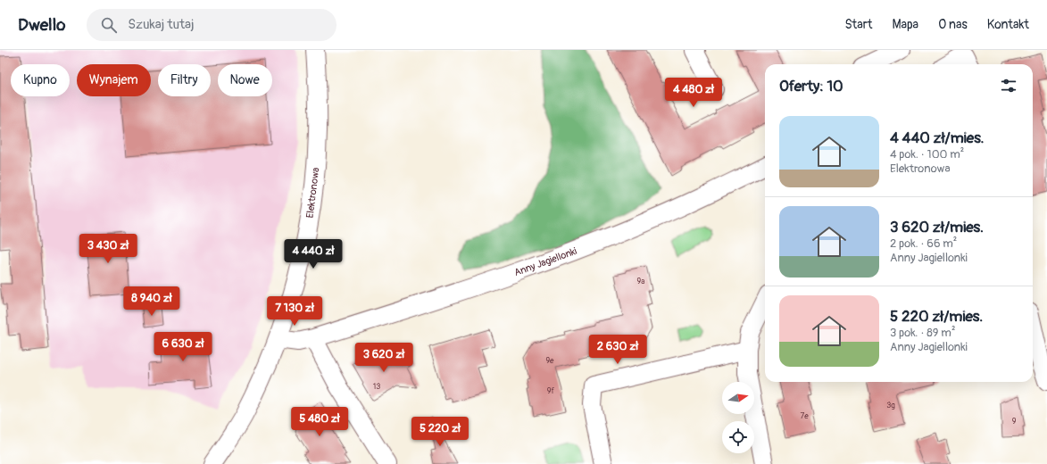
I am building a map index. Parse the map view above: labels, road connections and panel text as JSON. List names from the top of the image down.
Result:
{
  "streets": {
    "street": ["Elektronowa", "Anny Jagiellonki"]
  },
  "crossings": [
    ["Elektronowa", "Anny Jagiellonki"]
  ],
  "house_numbers": [
    "9a",
    "9e",
    "13",
    "9f",
    "3g",
    "7e",
    "9"
  ],
  "north": "right",
  "page": {
    "header": "Dwello",
    "search": "Szukaj tutaj",
    "nav": [
      "Start",
      "Mapa",
      "O nas",
      "Kontakt"
    ],
    "chip": [
      "Kupno",
      "Wynajem",
      "Filtry",
      "Nowe"
    ],
    "heading": "Oferty: 10",
    "price": [
      "4 480 zł",
      "3 430 zł",
      "4 440 zł",
      "8 940 zł",
      "7 130 zł",
      "6 630 zł",
      "2 630 zł",
      "3 620 zł",
      "5 480 zł",
      "5 220 zł"
    ],
    "list": [
      {
        "name": "4 440 zł/mies.",
        "note": "4 pok. · 100 m² · Elektronowa"
      },
      {
        "name": "3 620 zł/mies.",
        "note": "2 pok. · 66 m² · Anny Jagiellonki"
      },
      {
        "name": "5 220 zł/mies.",
        "note": "3 pok. · 89 m² · Anny Jagiellonki"
      }
    ]
  }
}
